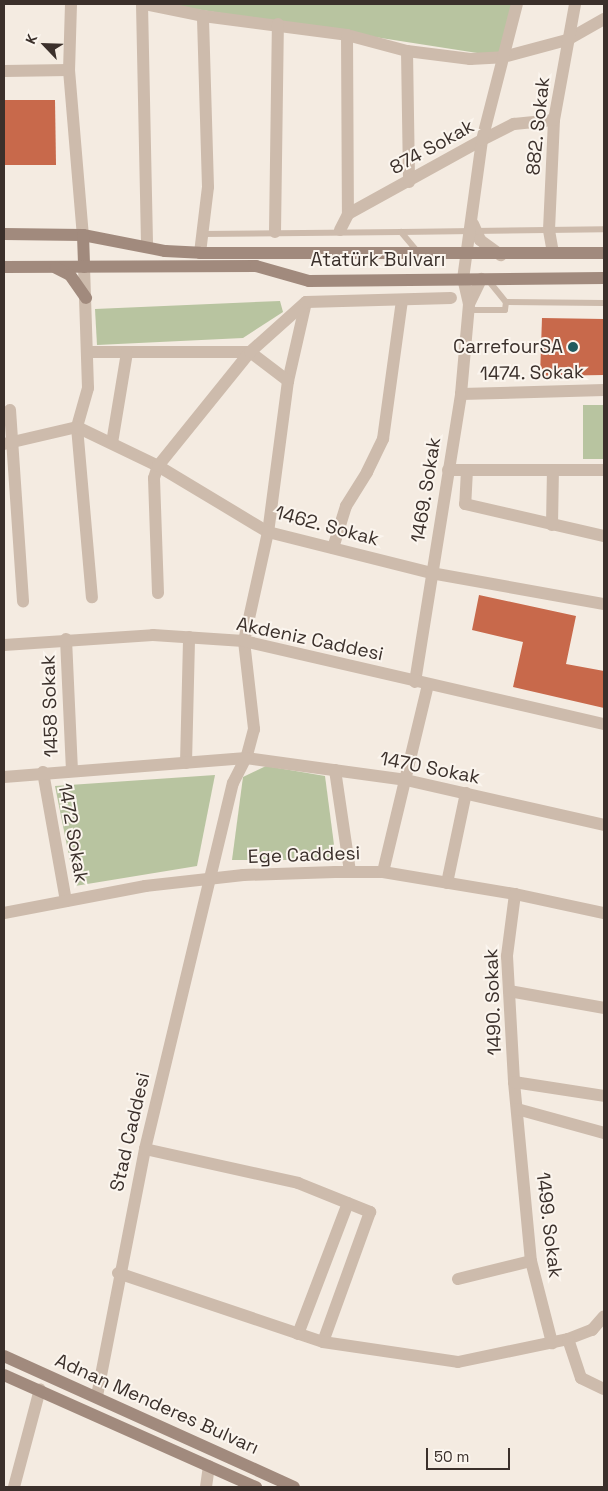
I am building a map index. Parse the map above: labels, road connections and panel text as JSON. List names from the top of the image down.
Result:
{
  "streets": {
    "main road": ["Atatürk Bulvarı", "Adnan Menderes Bulvarı"],
    "street": [
      "882. Sokak",
      "874 Sokak",
      "1474. Sokak",
      "1469. Sokak",
      "1462. Sokak",
      "Akdeniz Caddesi",
      "1458 Sokak",
      "1470 Sokak",
      "1472 Sokak",
      "Ege Caddesi",
      "1490. Sokak",
      "Stad Caddesi",
      "1499. Sokak"
    ]
  },
  "crossings": [
    ["882. Sokak", "874 Sokak"],
    ["882. Sokak", "Atatürk Bulvarı"],
    ["874 Sokak", "1469. Sokak"],
    ["Atatürk Bulvarı", "1469. Sokak"],
    ["1474. Sokak", "1469. Sokak"],
    ["1469. Sokak", "1462. Sokak"],
    ["1469. Sokak", "Akdeniz Caddesi"],
    ["Akdeniz Caddesi", "1458 Sokak"],
    ["1458 Sokak", "1470 Sokak"],
    ["1470 Sokak", "1472 Sokak"],
    ["1470 Sokak", "Stad Caddesi"],
    ["1472 Sokak", "Ege Caddesi"],
    ["Ege Caddesi", "1490. Sokak"],
    ["Ege Caddesi", "Stad Caddesi"],
    ["1490. Sokak", "1499. Sokak"],
    ["Stad Caddesi", "Adnan Menderes Bulvarı"]
  ],
  "places": ["CarrefourSA"],
  "scale_bar": "50 m",
  "north": "top left"
}
